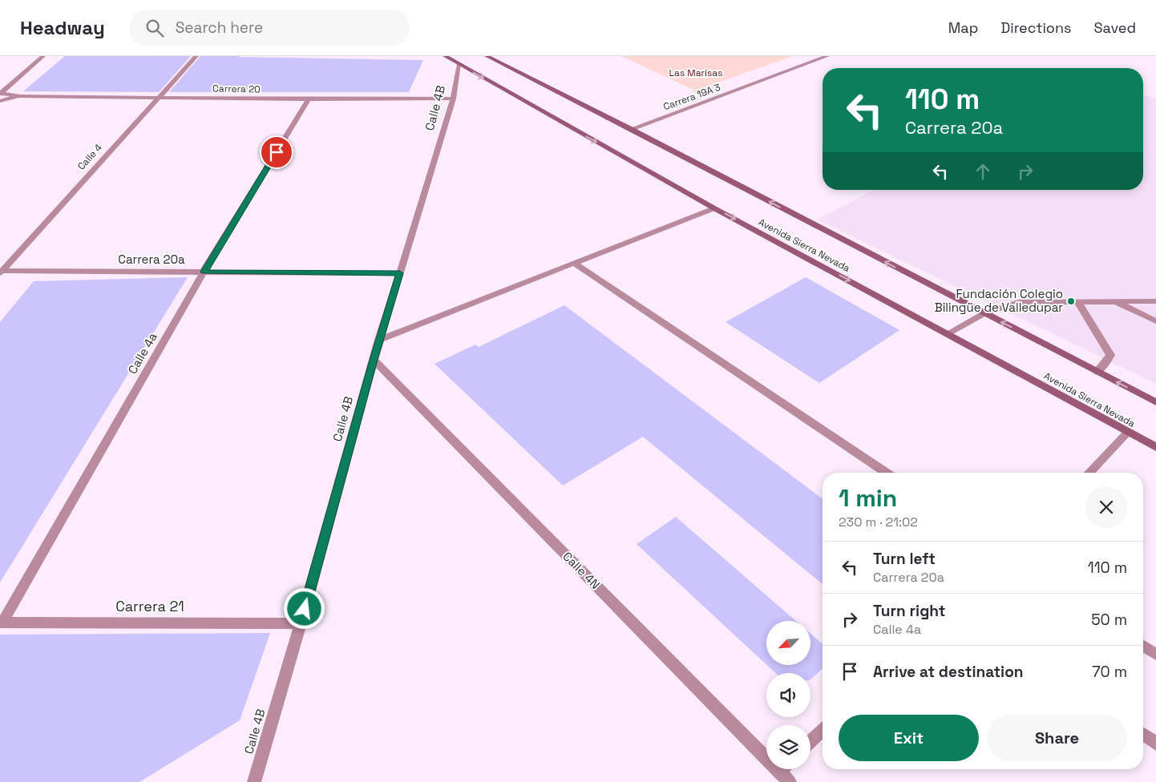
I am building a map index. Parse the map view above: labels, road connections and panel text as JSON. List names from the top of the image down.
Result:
{
  "streets": {
    "main road": ["Avenida Sierra Nevada"],
    "street": [
      "Carrera 20",
      "Carrera 19A 3",
      "Calle 4B",
      "Calle 4",
      "Carrera 20a",
      "Calle 4a",
      "Calle 4N",
      "Carrera 21"
    ]
  },
  "crossings": [
    ["Carrera 20", "Calle 4B"],
    ["Carrera 20", "Calle 4"],
    ["Carrera 20", "Calle 4a"],
    ["Carrera 19A 3", "Avenida Sierra Nevada"],
    ["Calle 4B", "Avenida Sierra Nevada"],
    ["Calle 4B", "Carrera 20a"],
    ["Calle 4B", "Calle 4N"],
    ["Calle 4B", "Carrera 21"],
    ["Calle 4", "Carrera 20a"],
    ["Carrera 20a", "Calle 4a"],
    ["Calle 4a", "Carrera 21"]
  ],
  "parks": ["Las Marisas"],
  "places": ["Fundación Colegio Bilingüe de Valledupar"],
  "north": "bottom left",
  "page": {
    "header": "Headway",
    "search": "Search here",
    "nav": ["Map", "Directions", "Saved"],
    "turn": ["110 m", "Carrera 20a"],
    "heading": ["1 min", "230 m · 21:02"],
    "list": [
      {
        "name": "Turn left",
        "note": "Carrera 20a",
        "value": "110 m"
      },
      {
        "name": "Turn right",
        "note": "Calle 4a",
        "value": "50 m"
      },
      {
        "name": "Arrive at destination",
        "value": "70 m"
      }
    ],
    "buttons": ["Exit", "Share"]
  }
}
